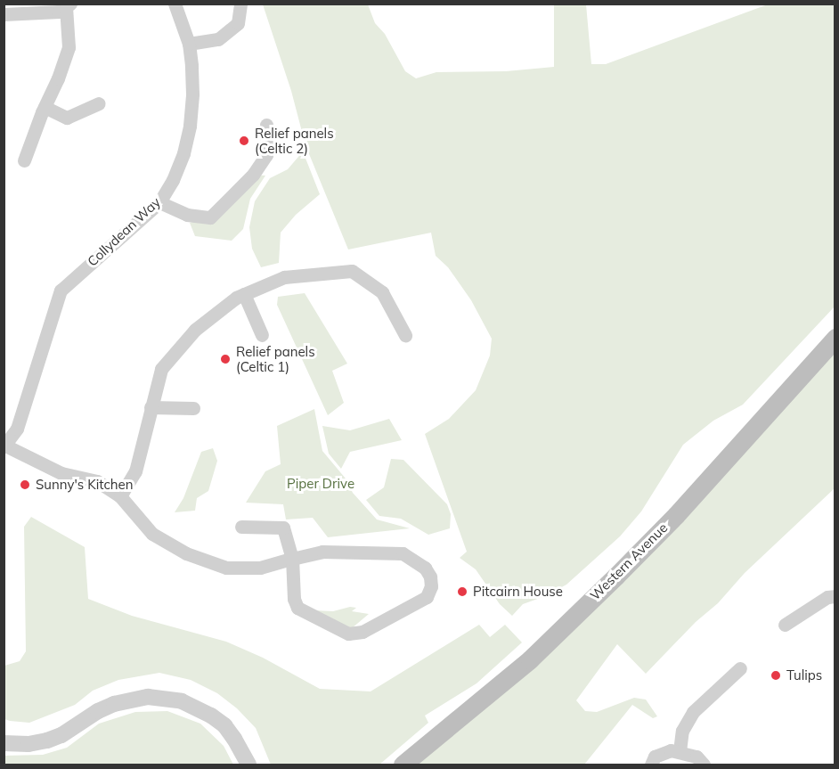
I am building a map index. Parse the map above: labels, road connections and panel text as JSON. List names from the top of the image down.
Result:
{
  "streets": {
    "main road": ["Western Avenue"],
    "street": ["Collydean Way"]
  },
  "parks": ["Piper Drive"],
  "places": [
    "Relief panels (Celtic 2)",
    "Relief panels (Celtic 1)",
    "Sunny's Kitchen",
    "Pitcairn House",
    "Tulips"
  ]
}
